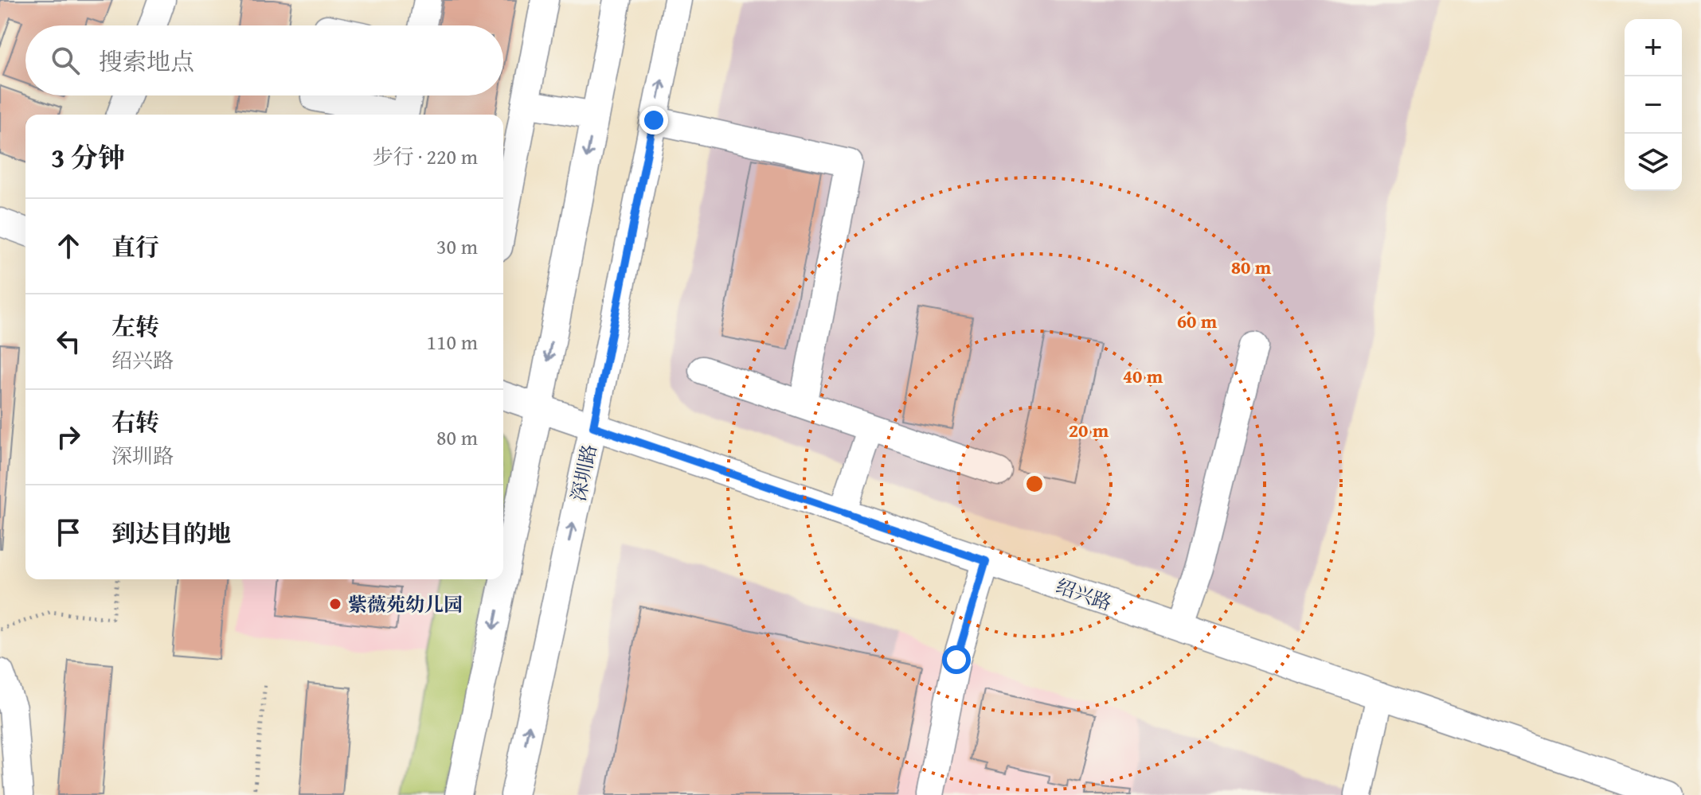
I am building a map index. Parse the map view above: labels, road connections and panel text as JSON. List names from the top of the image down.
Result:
{
  "streets": {
    "street": ["深圳路", "绍兴路"]
  },
  "crossings": [
    ["深圳路", "绍兴路"]
  ],
  "places": ["紫薇苑幼儿园"],
  "page": {
    "map_buttons": ["+", "−"],
    "search": "搜索地点",
    "heading": ["3 分钟", "步行 · 220 m"],
    "list": [
      ["直行", "30 m"],
      ["左转", "绍兴路", "110 m"],
      ["右转", "深圳路", "80 m"],
      "到达目的地"
    ]
  },
  "rings": [
    "80 m",
    "60 m",
    "40 m",
    "20 m"
  ]
}
